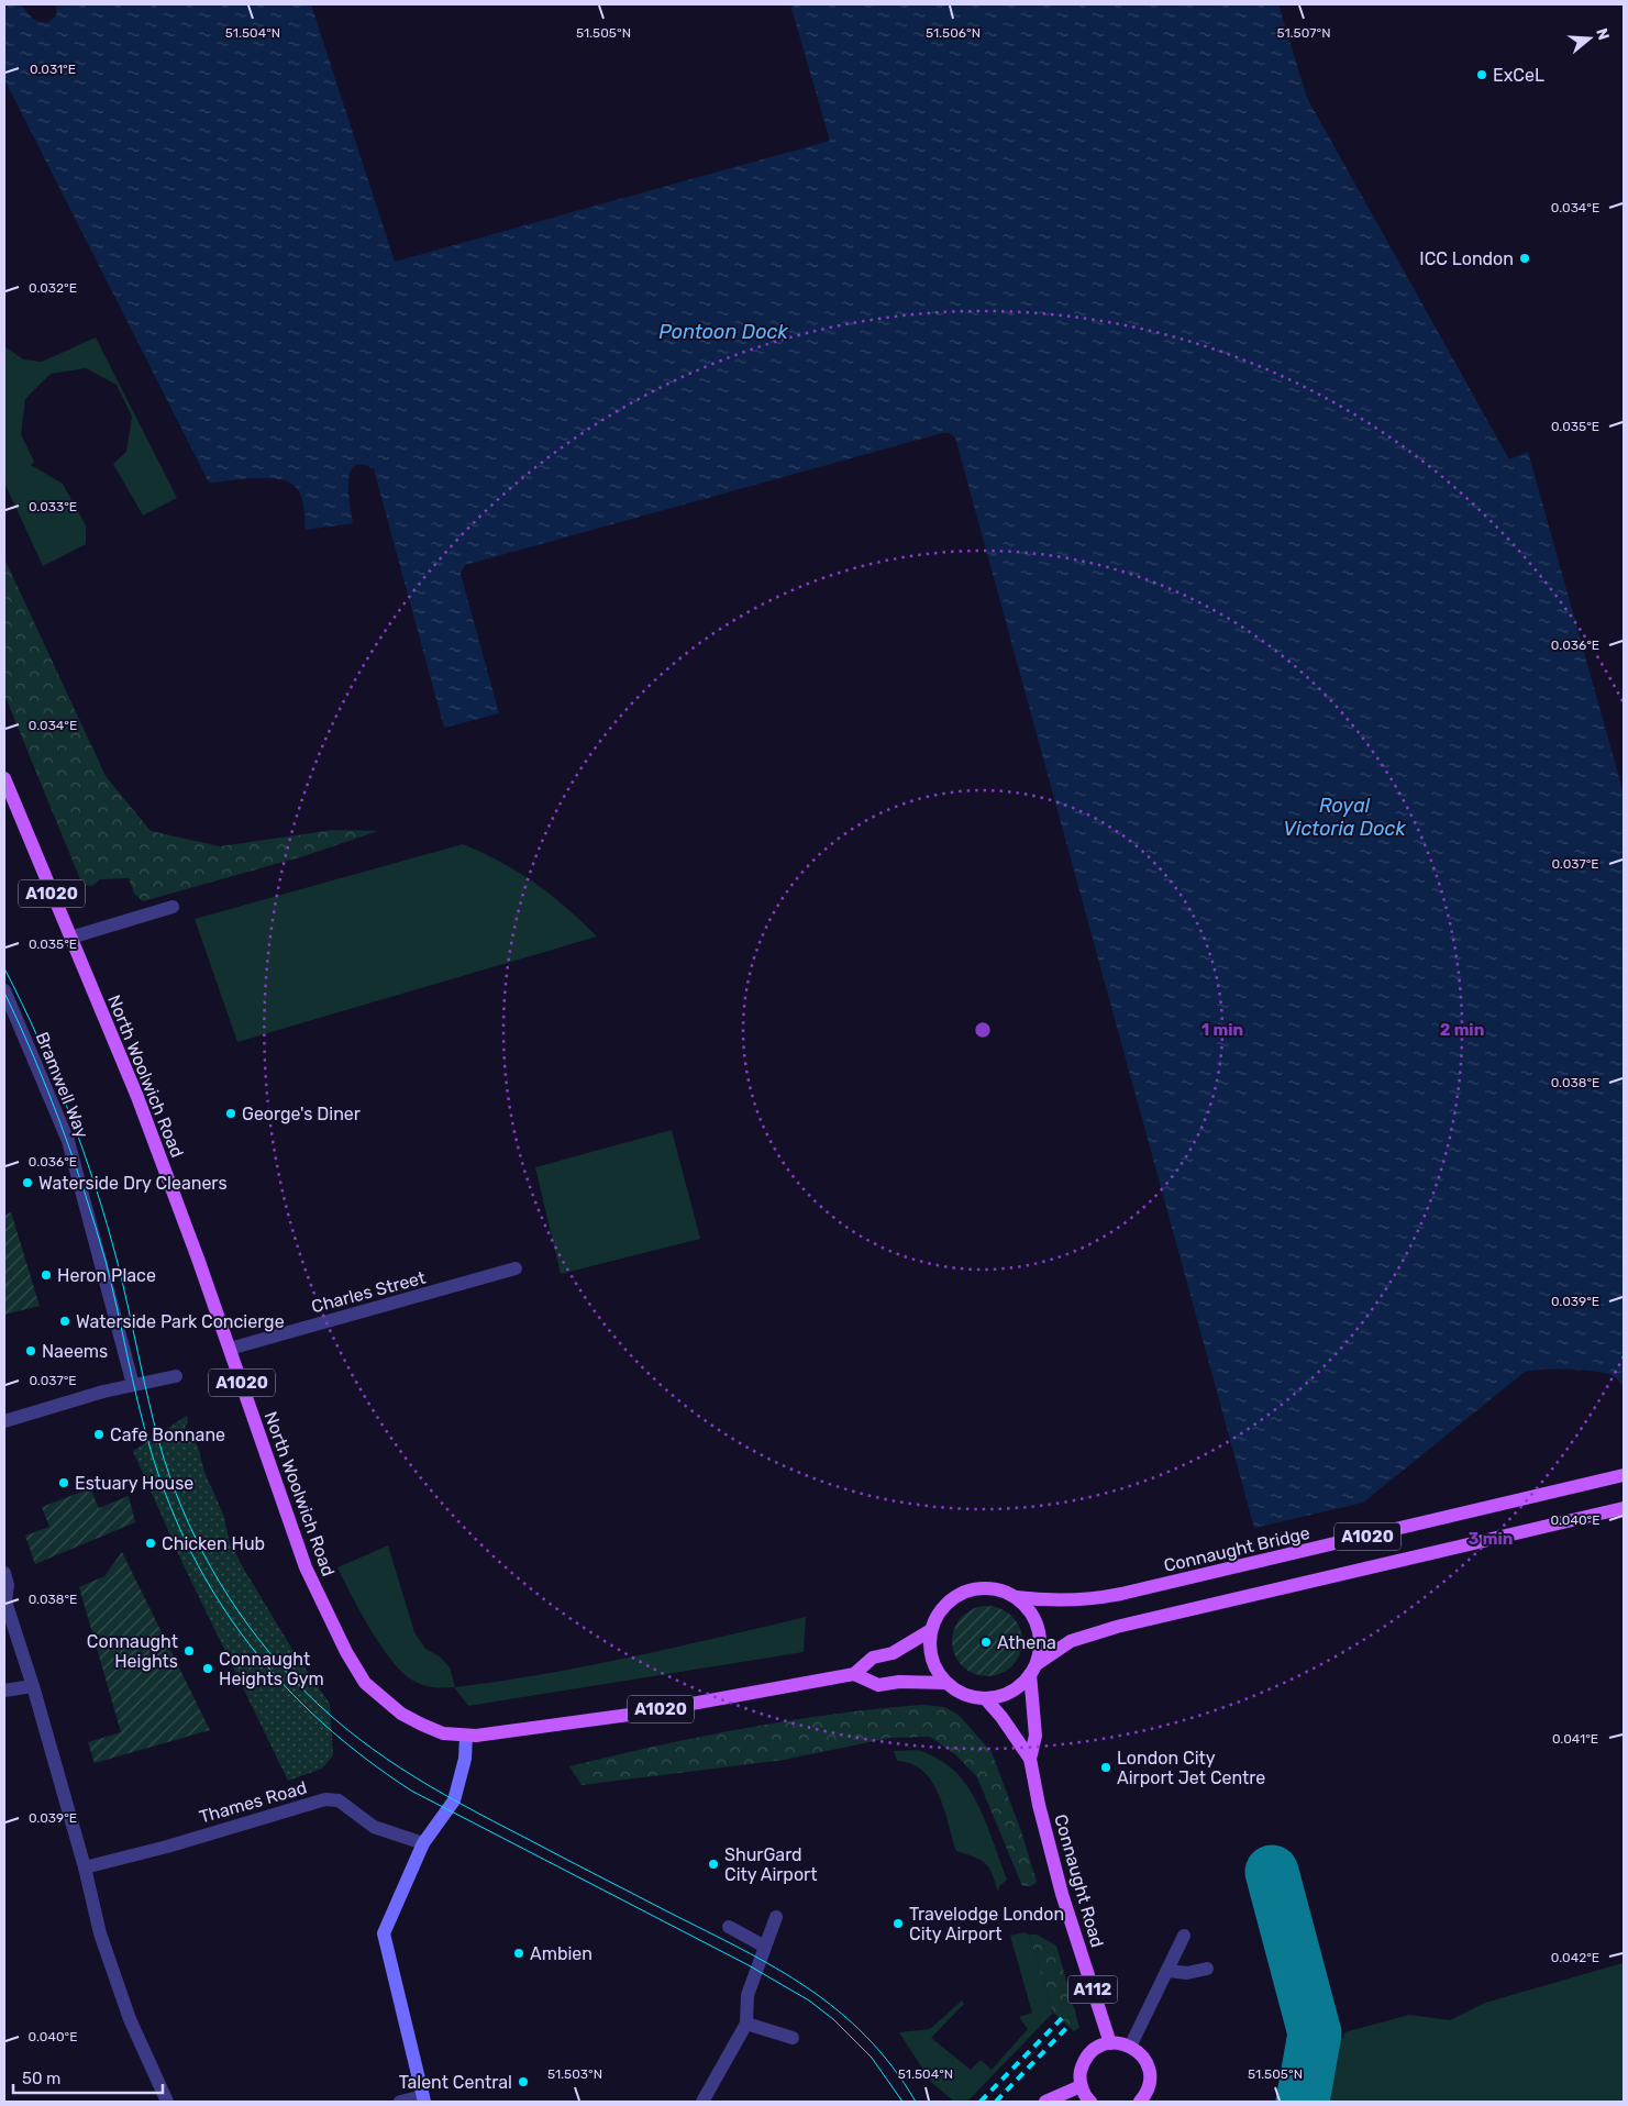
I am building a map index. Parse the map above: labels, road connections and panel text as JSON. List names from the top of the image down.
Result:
{
  "streets": {
    "main road": [
      "A1020",
      "North Woolwich Road",
      "Connaught Bridge",
      "Connaught Road",
      "A112"
    ],
    "street": ["Bramwell Way", "Charles Street", "Thames Road"]
  },
  "crossings": [
    ["A1020", "North Woolwich Road"],
    ["A1020", "Connaught Bridge"],
    ["A1020", "Connaught Road"],
    ["North Woolwich Road", "Charles Street"],
    ["Connaught Bridge", "Connaught Road"]
  ],
  "water": ["Pontoon Dock", "Royal Victoria Dock"],
  "places": [
    "ExCeL",
    "ICC London",
    "George's Diner",
    "Waterside Dry Cleaners",
    "Heron Place",
    "Waterside Park Concierge",
    "Naeems",
    "Cafe Bonnane",
    "Estuary House",
    "Chicken Hub",
    "Athena",
    "Connaught Heights",
    "Connaught Heights Gym",
    "London City Airport Jet Centre",
    "ShurGard City Airport",
    "Travelodge London City Airport",
    "Ambien",
    "Talent Central"
  ],
  "scale_bar": "50 m",
  "north": "right",
  "coordinates": [
    "51.504°N",
    "51.505°N",
    "51.506°N",
    "51.507°N",
    "0.031°E",
    "0.034°E",
    "0.032°E",
    "0.035°E",
    "0.033°E",
    "0.036°E",
    "0.037°E",
    "0.038°E",
    "0.039°E",
    "0.040°E",
    "0.041°E",
    "0.042°E",
    "51.503°N"
  ],
  "rings": ["1 min", "2 min", "3 min"]
}
